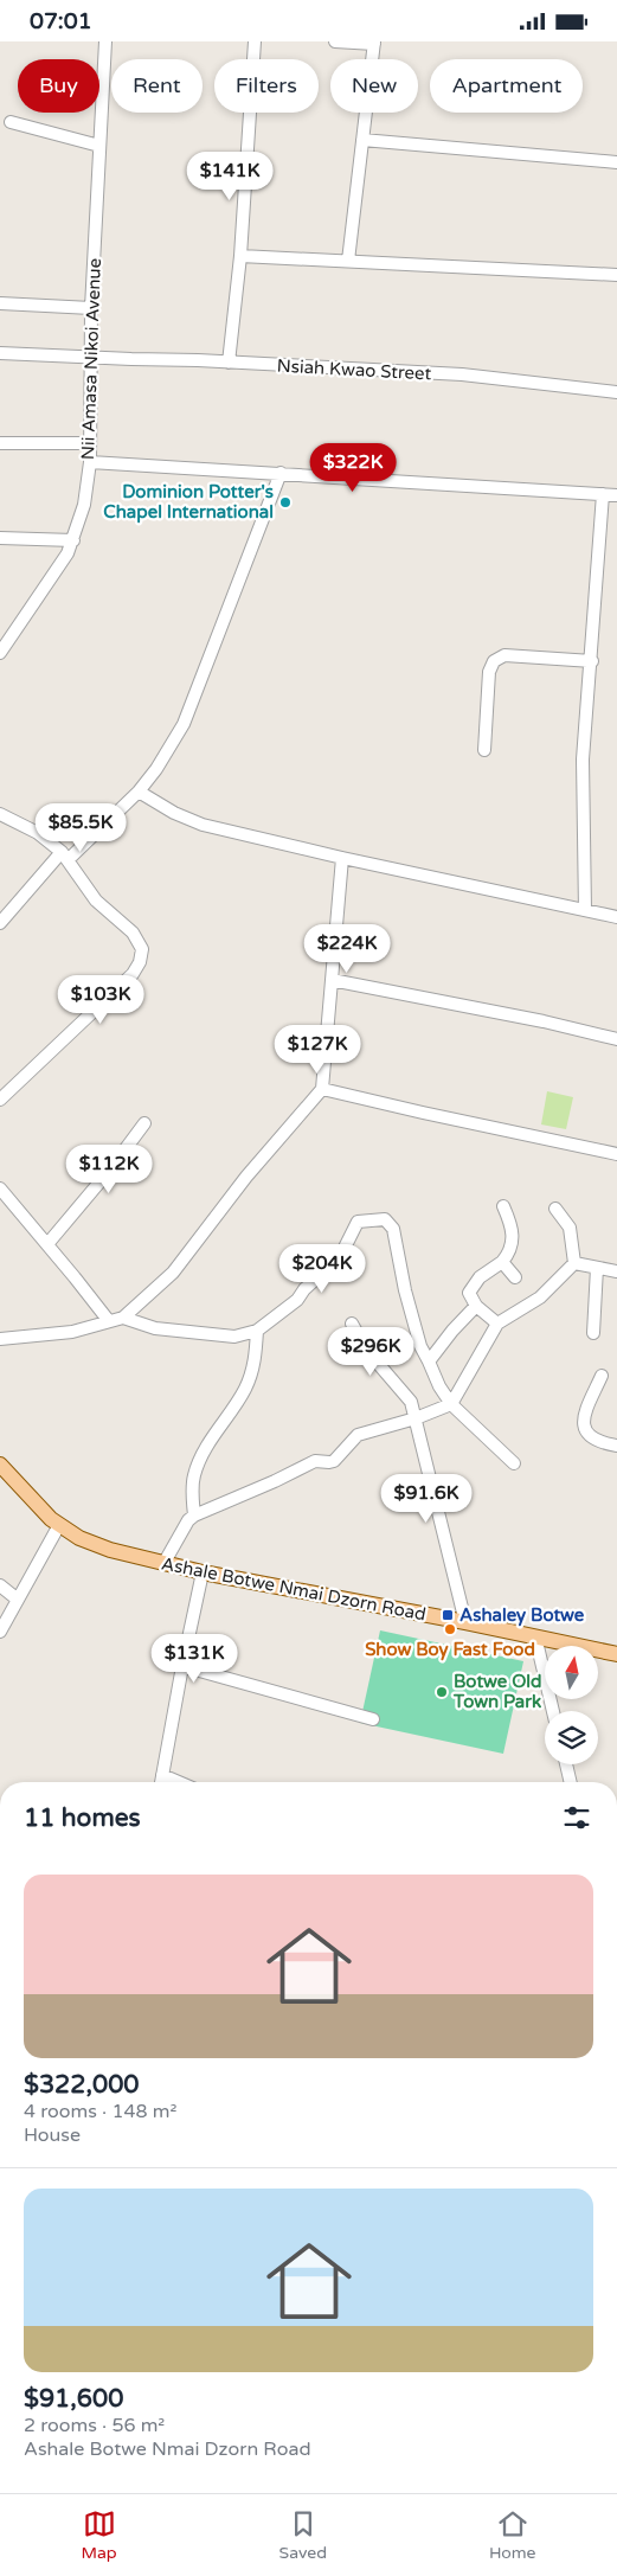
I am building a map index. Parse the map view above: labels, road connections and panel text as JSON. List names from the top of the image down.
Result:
{
  "streets": {
    "main road": ["Ashale Botwe Nmai Dzorn Road"],
    "street": ["Nii Amasa Nikoi Avenue", "Nsiah Kwao Street"]
  },
  "crossings": [
    ["Nii Amasa Nikoi Avenue", "Nsiah Kwao Street"]
  ],
  "places": {
    "other": ["Dominion Potter's Chapel International", "Show Boy Fast Food", "Botwe Old Town Park"],
    "transit": ["Ashaley Botwe"]
  },
  "north": "top",
  "page": {
    "status": "07:01",
    "chip": [
      "Buy",
      "Rent",
      "Filters",
      "New",
      "Apartment"
    ],
    "price": [
      "$141K",
      "$322K",
      "$85.5K",
      "$224K",
      "$103K",
      "$127K",
      "$112K",
      "$204K",
      "$296K",
      "$91.6K",
      "$131K"
    ],
    "heading": "11 homes",
    "list": [
      {
        "name": "$322,000",
        "note": "4 rooms · 148 m² · House"
      },
      {
        "name": "$91,600",
        "note": "2 rooms · 56 m² · Ashale Botwe Nmai Dzorn Road"
      }
    ],
    "tabs": ["Map", "Saved", "Home"]
  }
}
